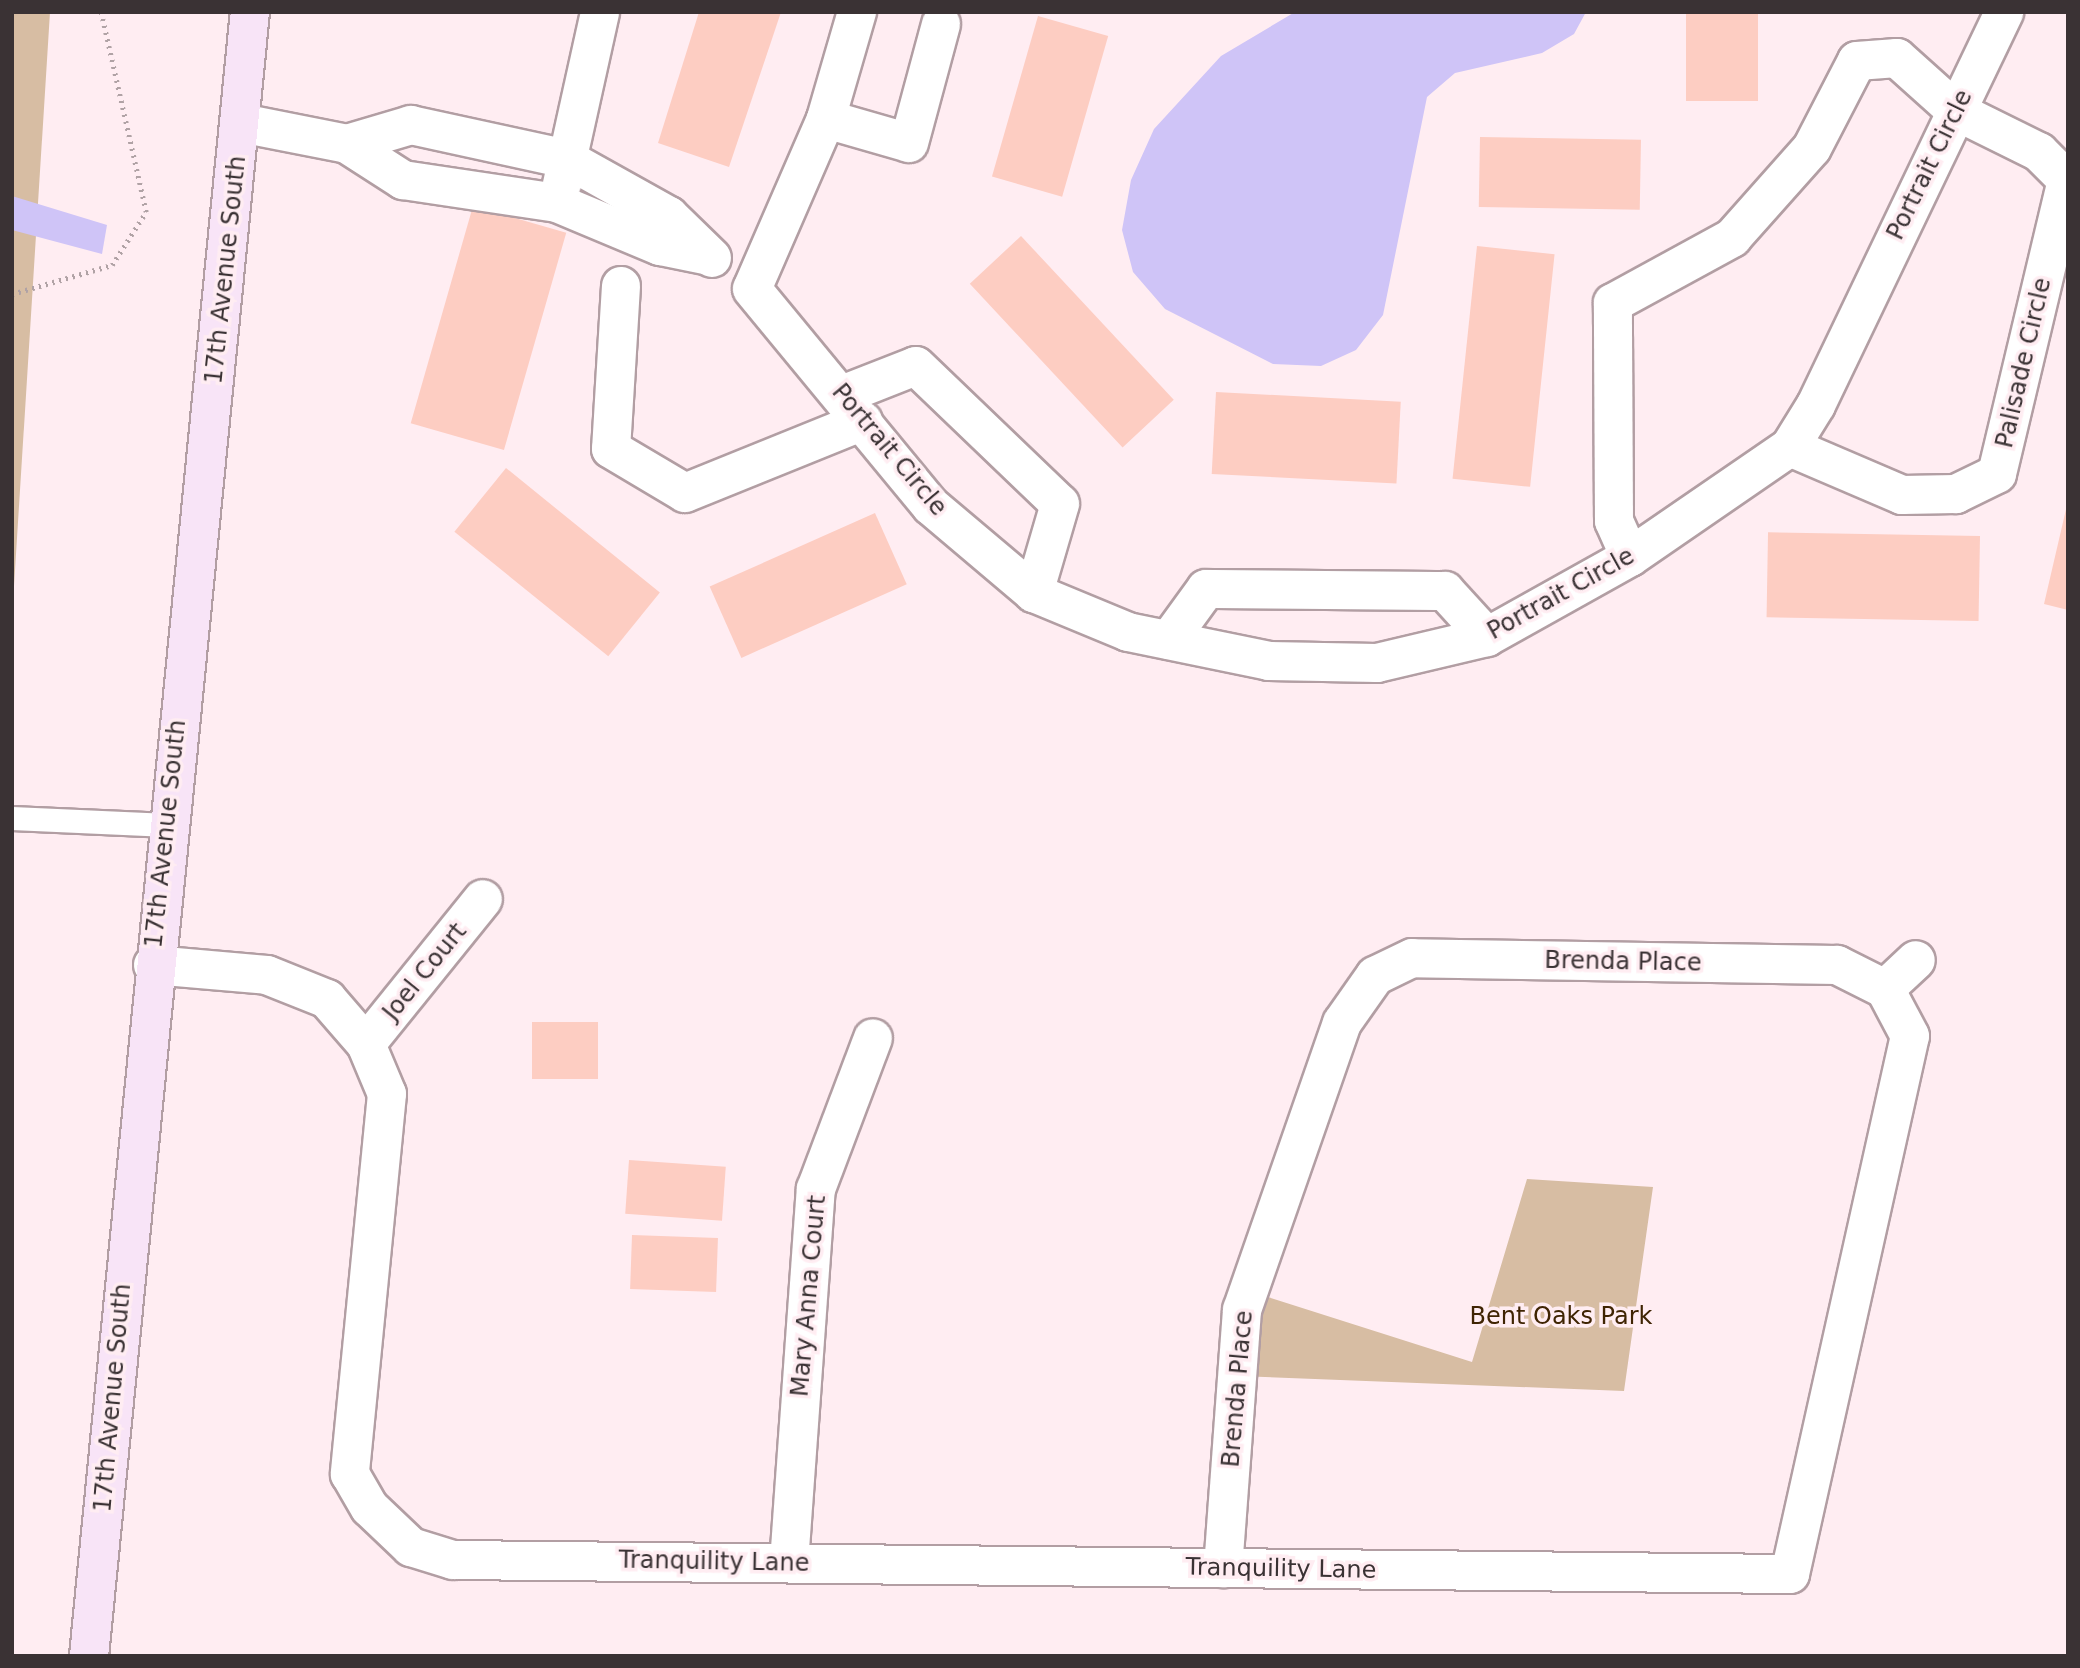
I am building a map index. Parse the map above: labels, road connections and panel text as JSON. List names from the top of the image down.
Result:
{
  "streets": {
    "street": [
      "Portrait Circle",
      "17th Avenue South",
      "Palisade Circle",
      "Brenda Place",
      "Joel Court",
      "Mary Anna Court",
      "Tranquility Lane"
    ]
  },
  "crossings": [
    ["Portrait Circle", "17th Avenue South"],
    ["Portrait Circle", "Palisade Circle"],
    ["17th Avenue South", "Tranquility Lane"],
    ["Brenda Place", "Tranquility Lane"],
    ["Joel Court", "Tranquility Lane"],
    ["Mary Anna Court", "Tranquility Lane"]
  ],
  "parks": ["Bent Oaks Park"]
}
